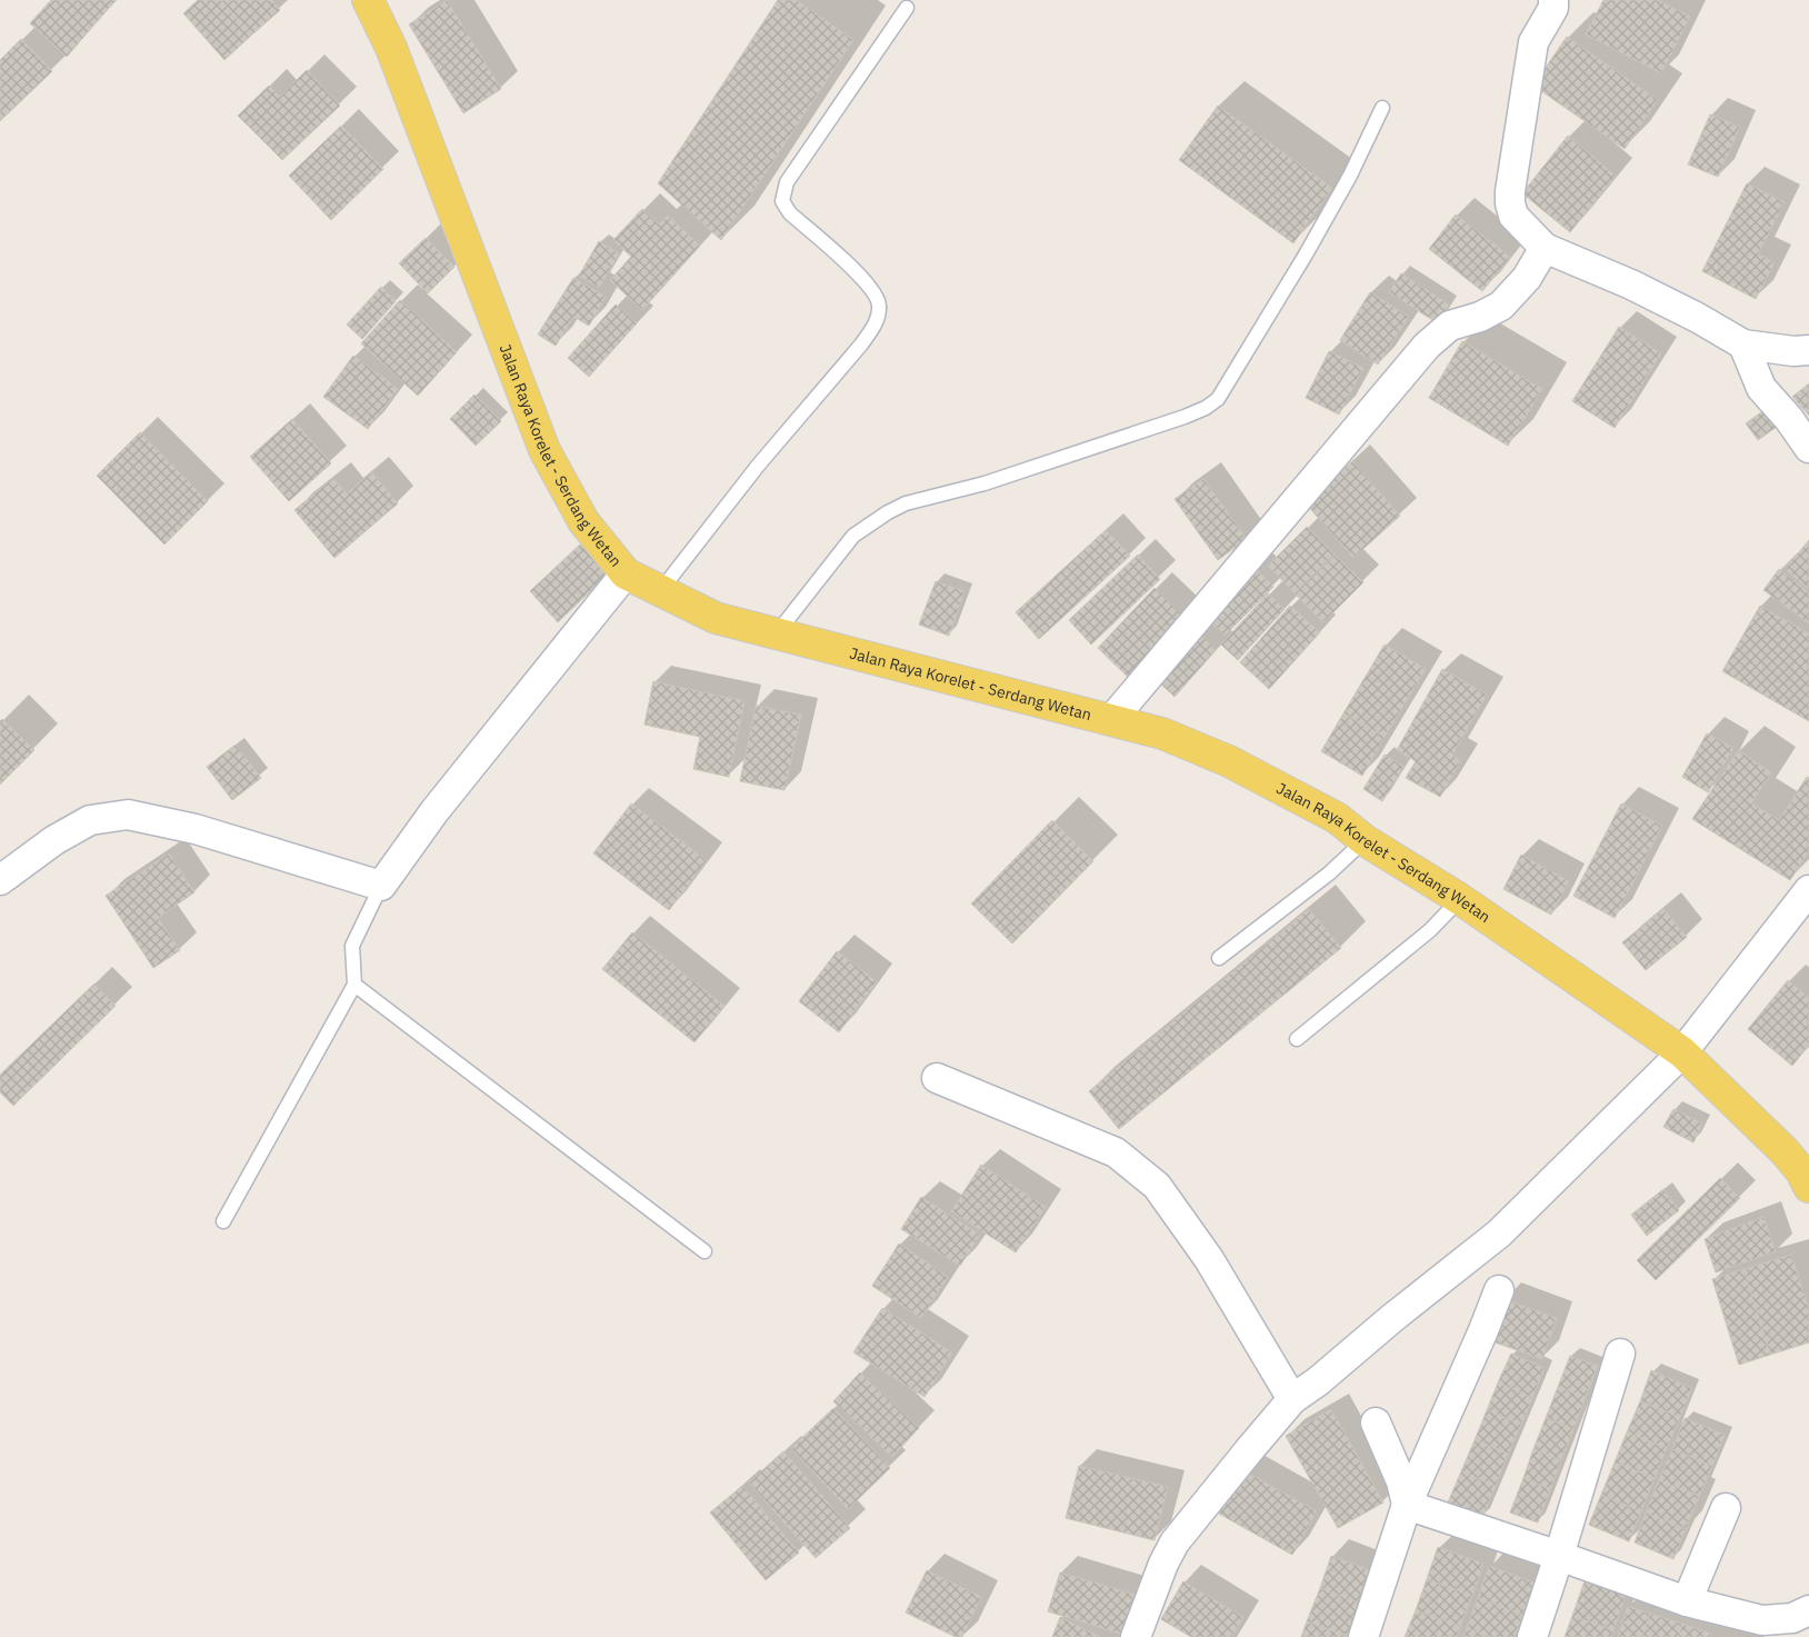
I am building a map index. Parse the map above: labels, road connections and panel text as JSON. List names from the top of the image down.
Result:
{
  "streets": {
    "main road": ["Jalan Raya Korelet - Serdang Wetan"]
  }
}
